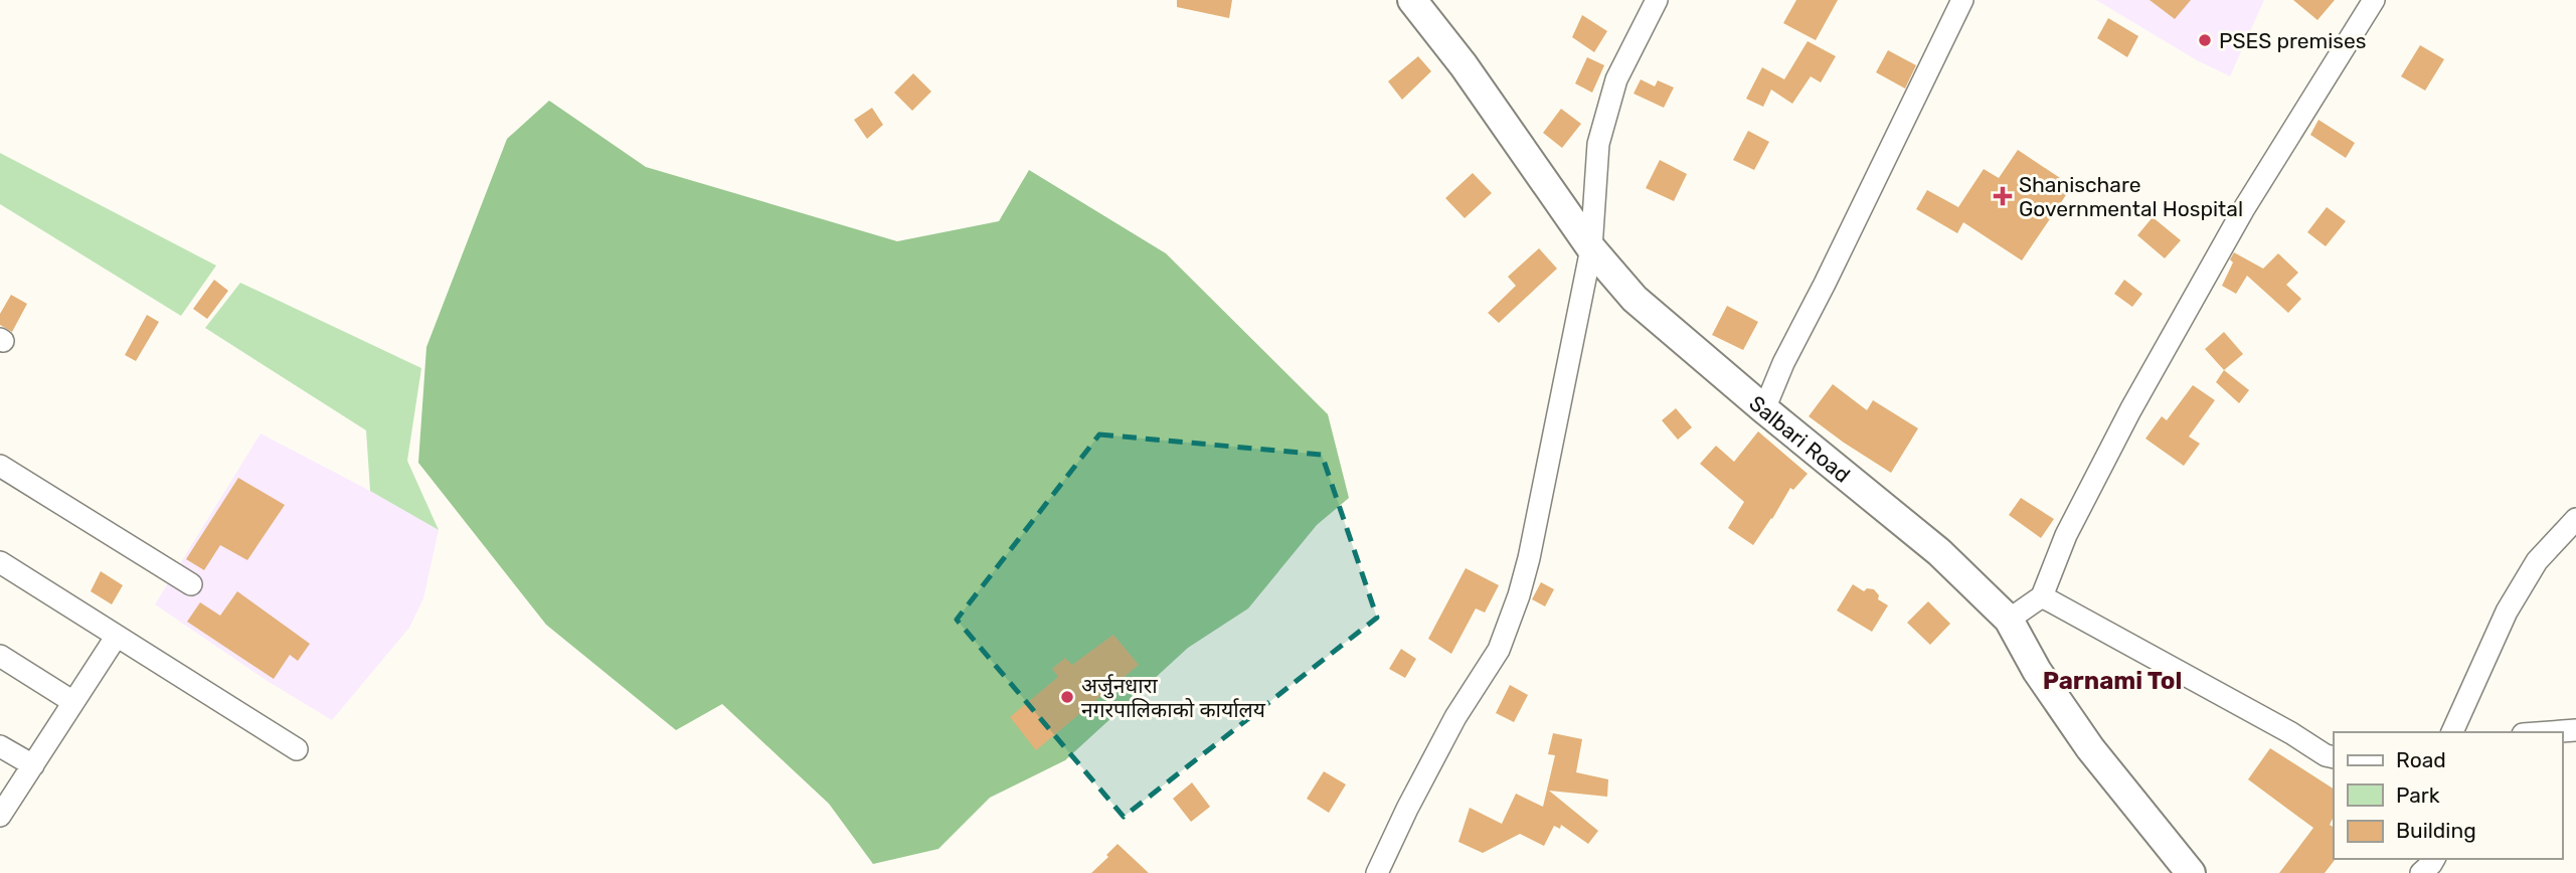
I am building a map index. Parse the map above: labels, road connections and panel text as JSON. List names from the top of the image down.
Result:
{
  "streets": {
    "street": ["Salbari Road"]
  },
  "districts": ["Parnami Tol"],
  "places": {
    "other": ["PSES premises", "अर्जुनधारा नगरपालिकाको कार्यालय"],
    "health": ["Shanischare Governmental Hospital"]
  },
  "legend": ["Road", "Park", "Building"]
}
